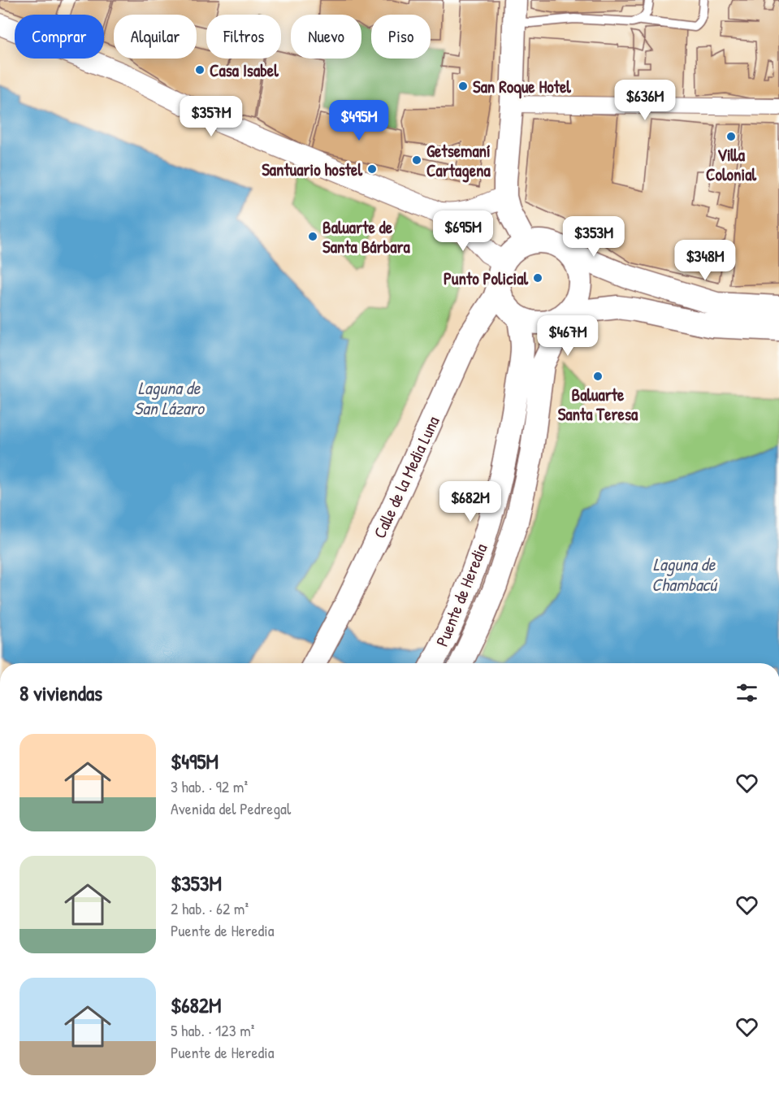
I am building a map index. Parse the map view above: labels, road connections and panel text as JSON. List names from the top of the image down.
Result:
{
  "streets": {
    "main road": ["Calle de la Media Luna", "Puente de Heredia"]
  },
  "crossings": [
    ["Calle de la Media Luna", "Puente de Heredia"]
  ],
  "water": ["Laguna de San Lázaro", "Laguna de Chambacú"],
  "places": [
    "Casa Isabel",
    "San Roque Hotel",
    "Villa Colonial",
    "Getsemaní Cartagena",
    "Santuario hostel",
    "Baluarte de Santa Bárbara",
    "Punto Policial",
    "Baluarte Santa Teresa"
  ],
  "page": {
    "chip": [
      "Comprar",
      "Alquilar",
      "Filtros",
      "Nuevo",
      "Piso"
    ],
    "price": [
      "$636M",
      "$357M",
      "$495M",
      "$695M",
      "$353M",
      "$348M",
      "$467M",
      "$682M"
    ],
    "heading": "8 viviendas",
    "list": [
      {
        "name": "$495M",
        "note": "3 hab. · 92 m² · Avenida del Pedregal"
      },
      {
        "name": "$353M",
        "note": "2 hab. · 62 m² · Puente de Heredia"
      },
      {
        "name": "$682M",
        "note": "5 hab. · 123 m² · Puente de Heredia"
      }
    ]
  }
}
